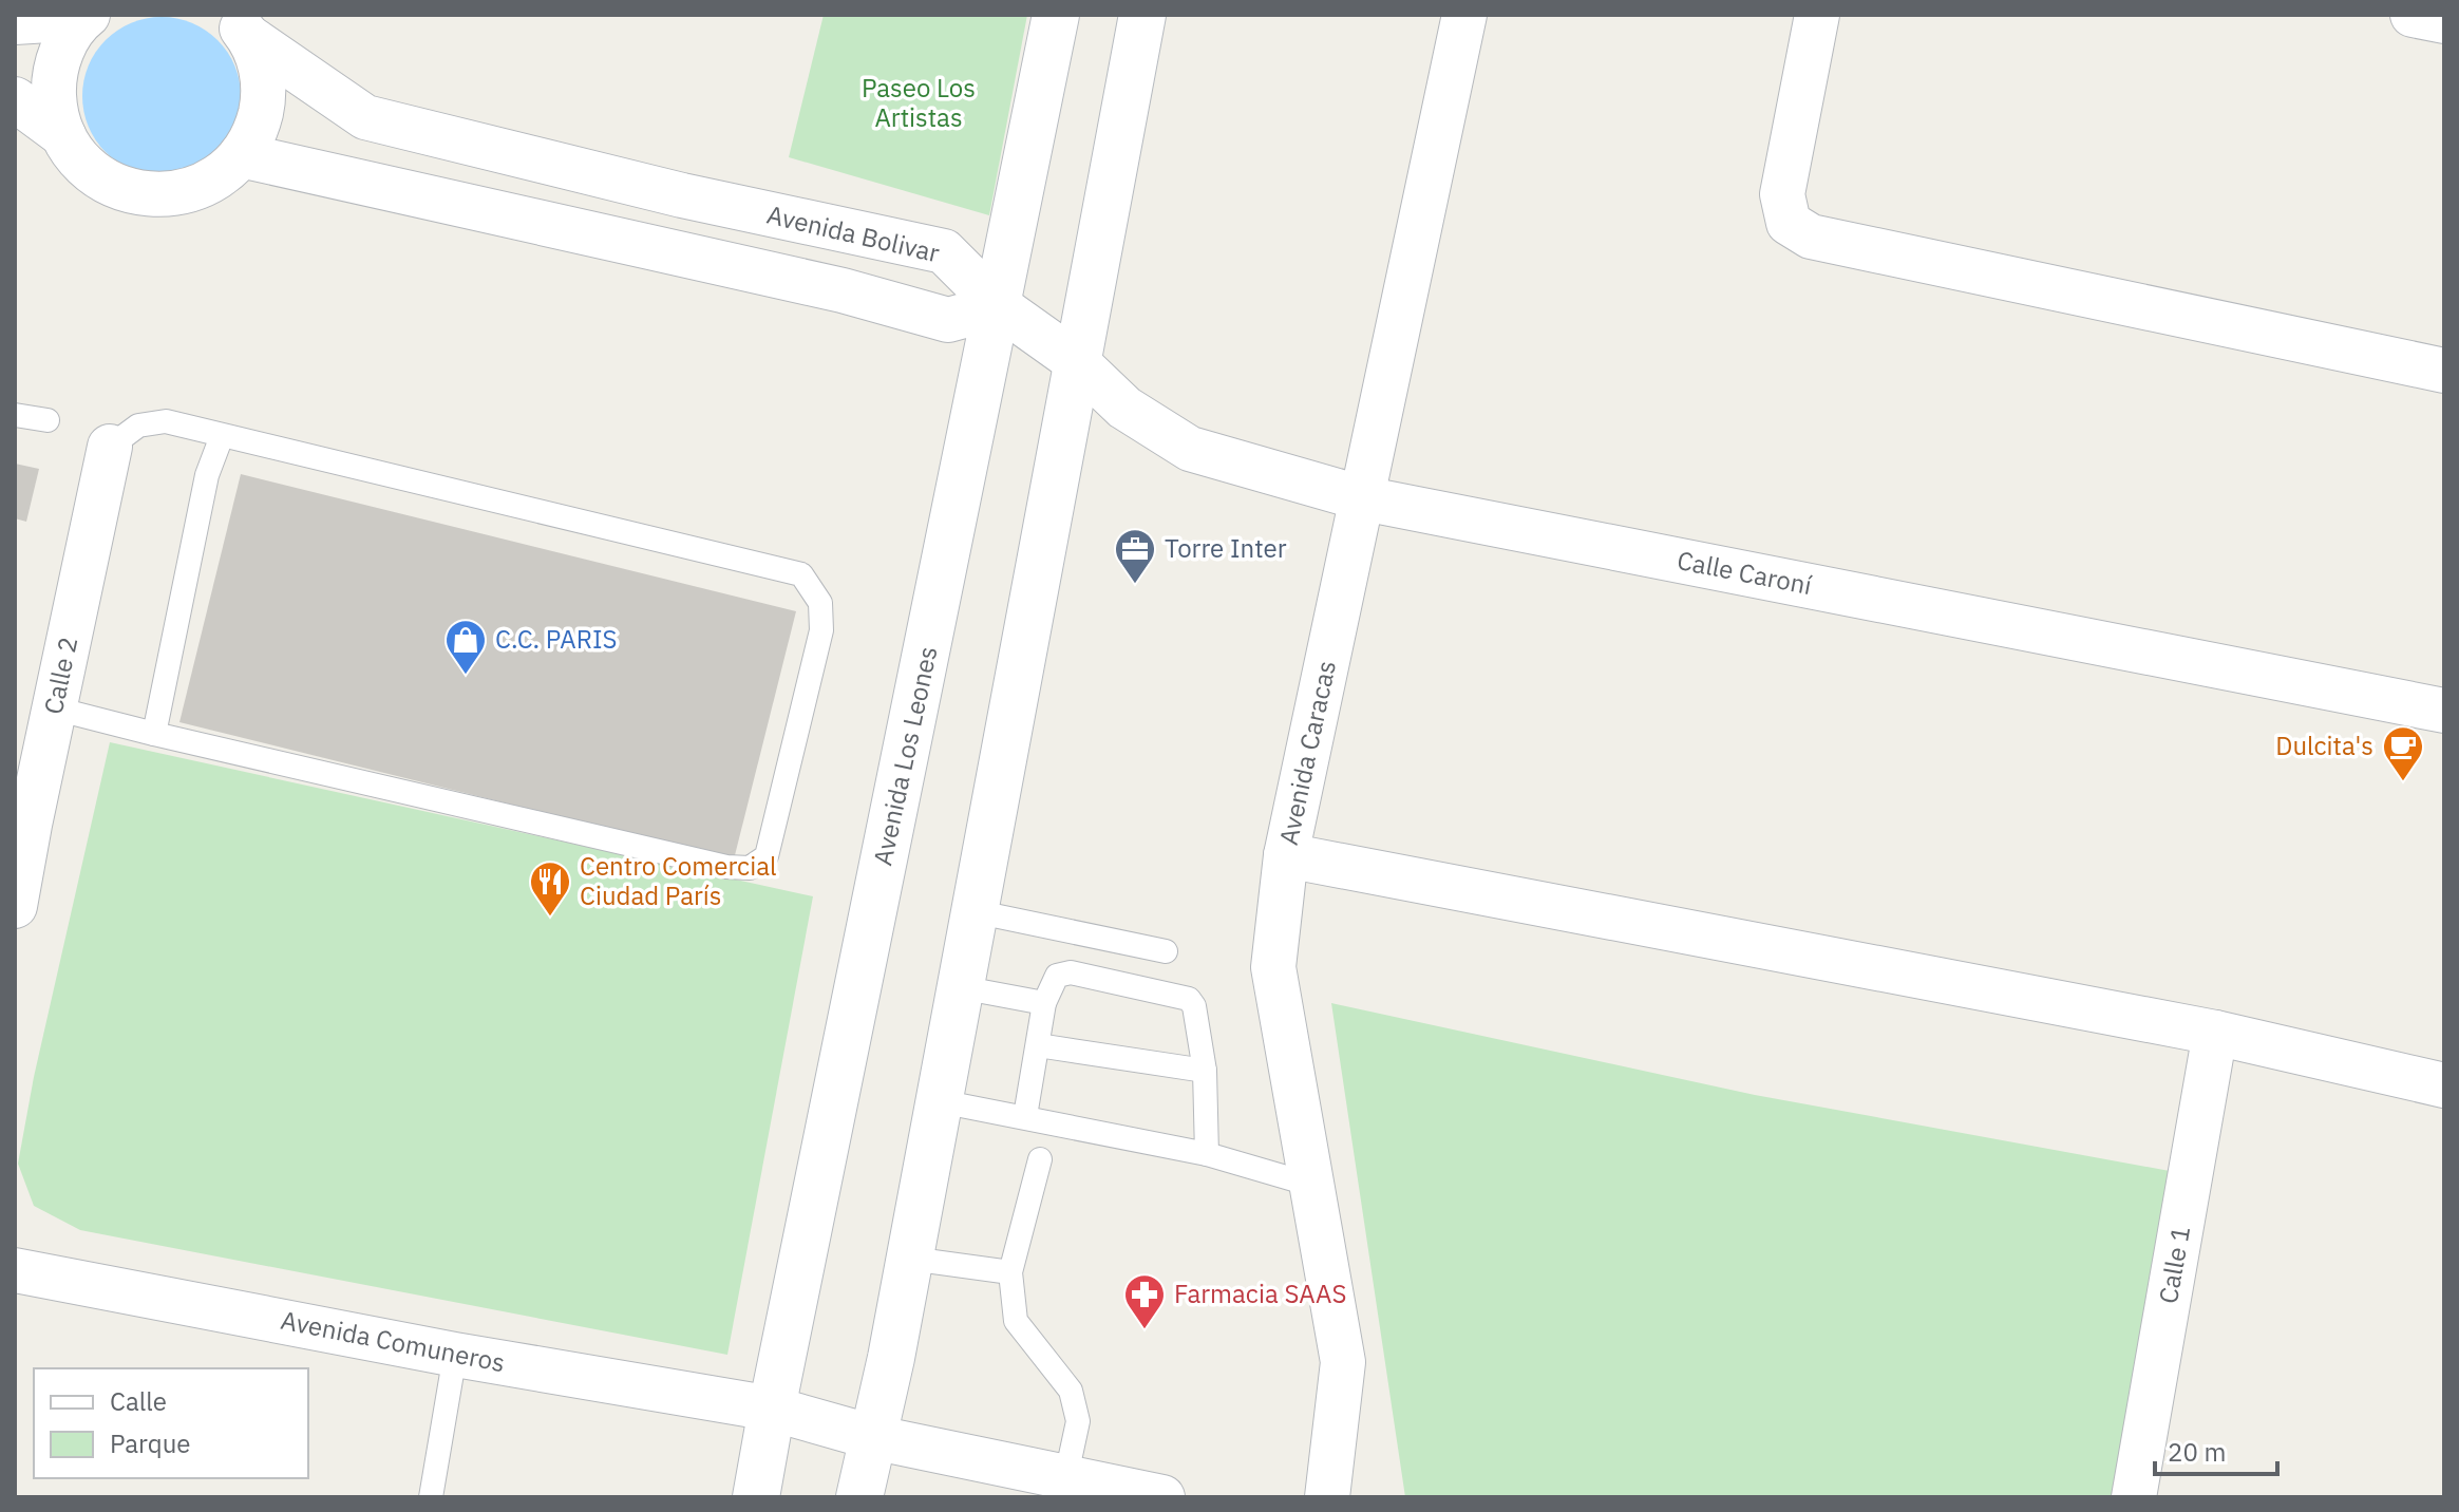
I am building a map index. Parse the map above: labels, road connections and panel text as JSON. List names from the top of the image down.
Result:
{
  "streets": {
    "street": [
      "Avenida Bolivar",
      "Calle Caroní",
      "Calle 2",
      "Avenida Caracas",
      "Avenida Los Leones",
      "Calle 1",
      "Avenida Comuneros"
    ]
  },
  "crossings": [
    ["Avenida Bolivar", "Calle Caroní"],
    ["Avenida Bolivar", "Avenida Los Leones"],
    ["Calle Caroní", "Avenida Caracas"],
    ["Avenida Los Leones", "Avenida Comuneros"]
  ],
  "parks": ["Paseo Los Artistas"],
  "places": {
    "office": ["Torre Inter"],
    "shop": ["C.C. PARIS"],
    "cafe": ["Dulcita's"],
    "restaurant": ["Centro Comercial Ciudad París"],
    "pharmacy": ["Farmacia SAAS"]
  },
  "legend": ["Calle", "Parque"],
  "scale_bar": "20 m"
}
